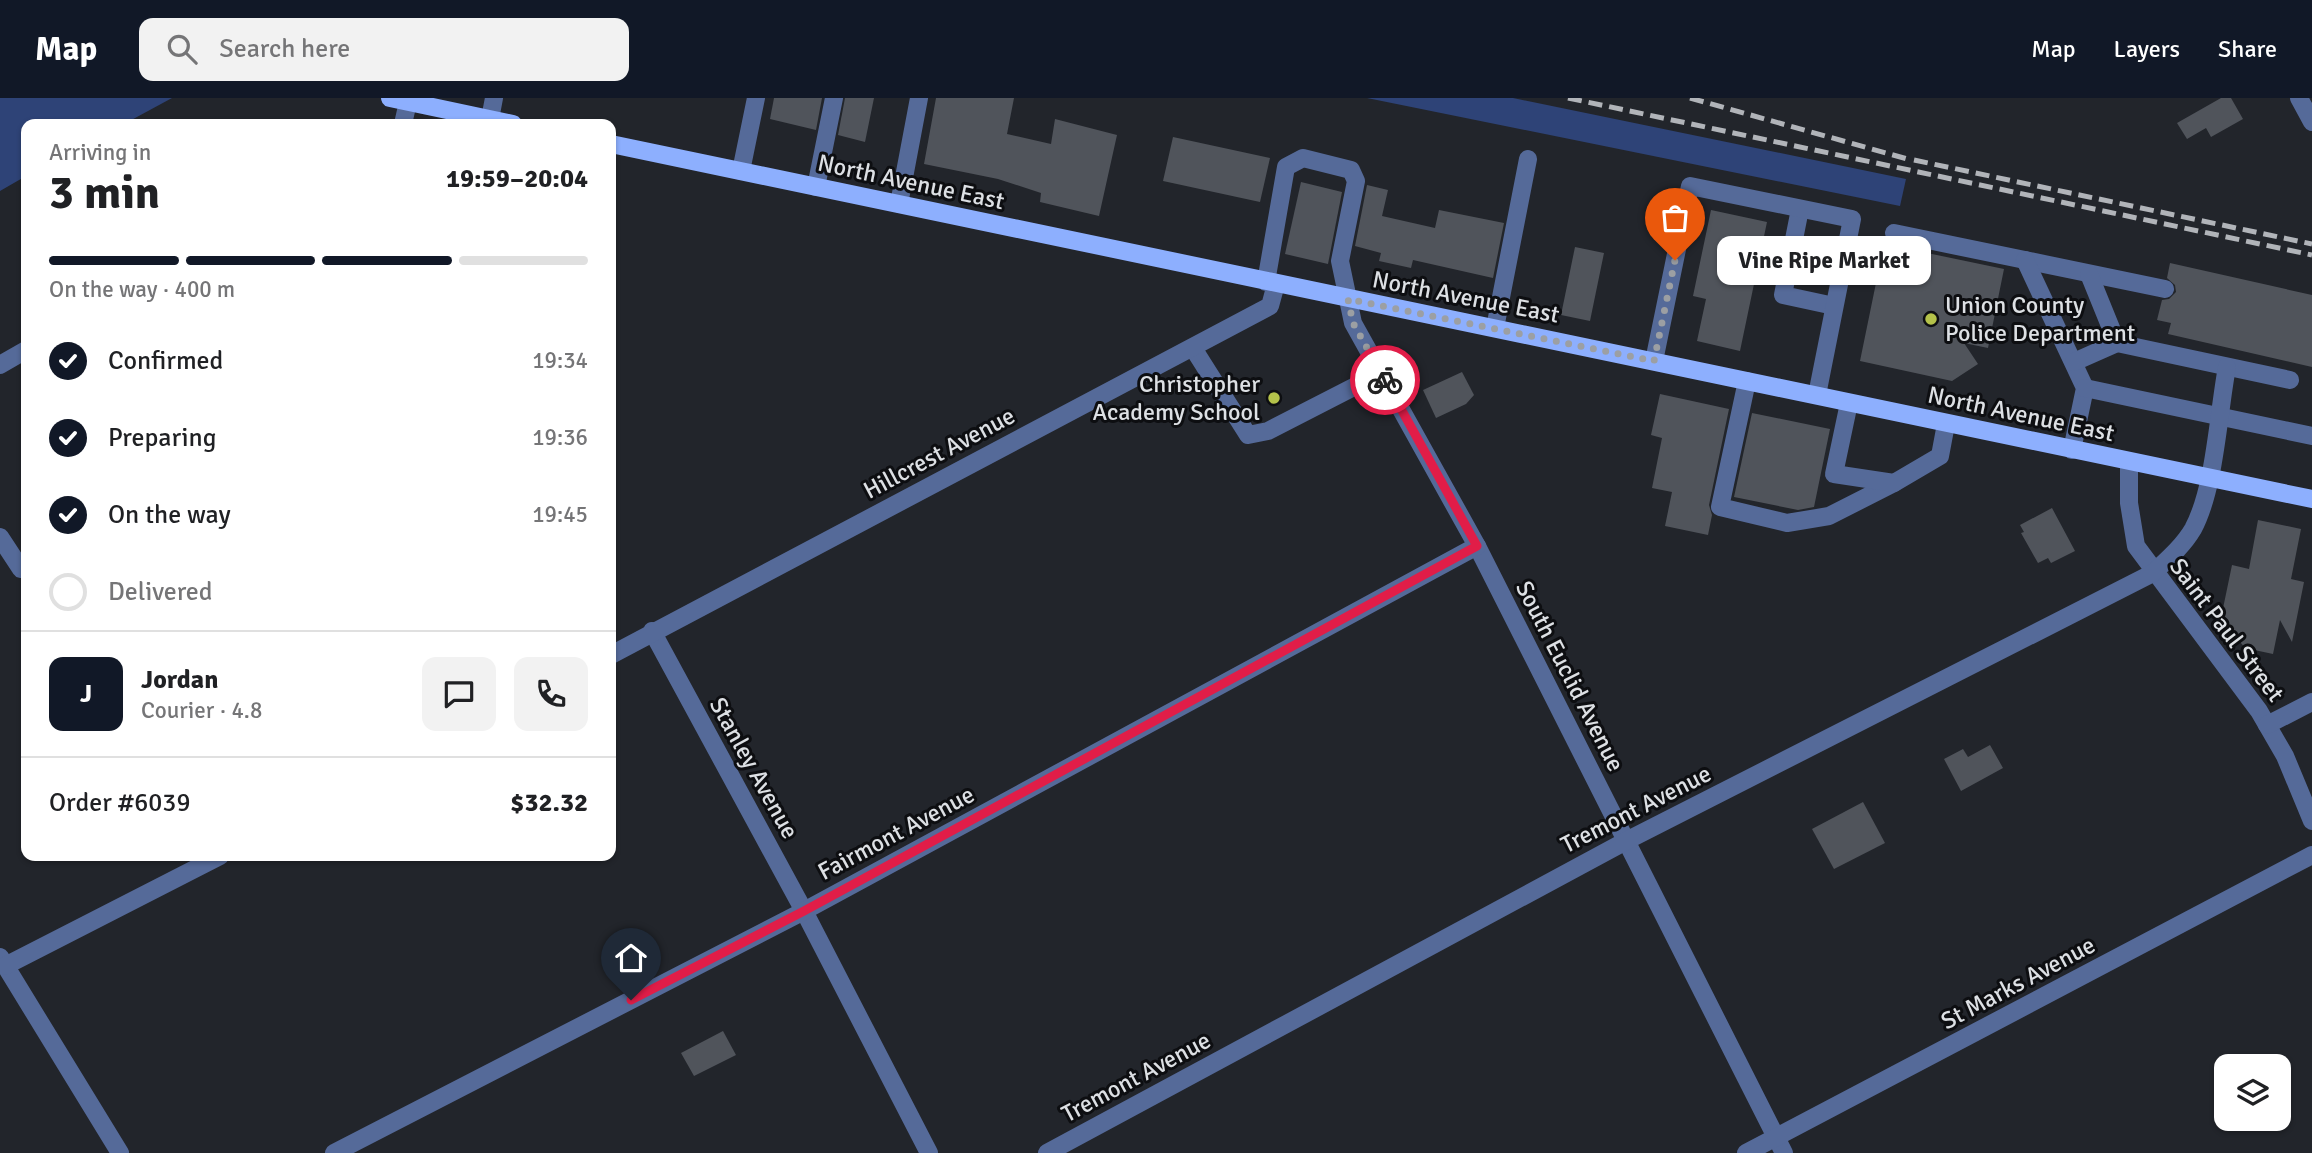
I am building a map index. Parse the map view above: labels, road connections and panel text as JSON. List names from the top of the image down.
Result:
{
  "streets": {
    "main road": ["North Avenue East"],
    "street": [
      "Hillcrest Avenue",
      "Saint Paul Street",
      "South Euclid Avenue",
      "Stanley Avenue",
      "Tremont Avenue",
      "Fairmont Avenue",
      "St Marks Avenue"
    ]
  },
  "crossings": [
    ["North Avenue East", "Hillcrest Avenue"],
    ["North Avenue East", "Saint Paul Street"],
    ["North Avenue East", "South Euclid Avenue"],
    ["North Avenue East", "Tremont Avenue"],
    ["Hillcrest Avenue", "South Euclid Avenue"],
    ["Hillcrest Avenue", "Stanley Avenue"],
    ["Saint Paul Street", "Tremont Avenue"],
    ["South Euclid Avenue", "Tremont Avenue"],
    ["South Euclid Avenue", "Fairmont Avenue"],
    ["South Euclid Avenue", "St Marks Avenue"],
    ["Stanley Avenue", "Fairmont Avenue"]
  ],
  "places": ["Vine Ripe Market", "Union County Police Department", "Christopher Academy School"],
  "page": {
    "header": "Map",
    "search": "Search here",
    "nav": ["Map", "Layers", "Share"],
    "heading": ["3 min", "Arriving in", "19:59–20:04"],
    "panel": [
      "Jordan",
      "Courier · 4.8",
      "Order #6039",
      "$32.32"
    ],
    "bubble": "Vine Ripe Market",
    "bar": "On the way · 400 m",
    "list": [
      ["Confirmed", "19:34"],
      ["Preparing", "19:36"],
      ["On the way", "19:45"],
      "Delivered"
    ],
    "round": "J"
  }
}
